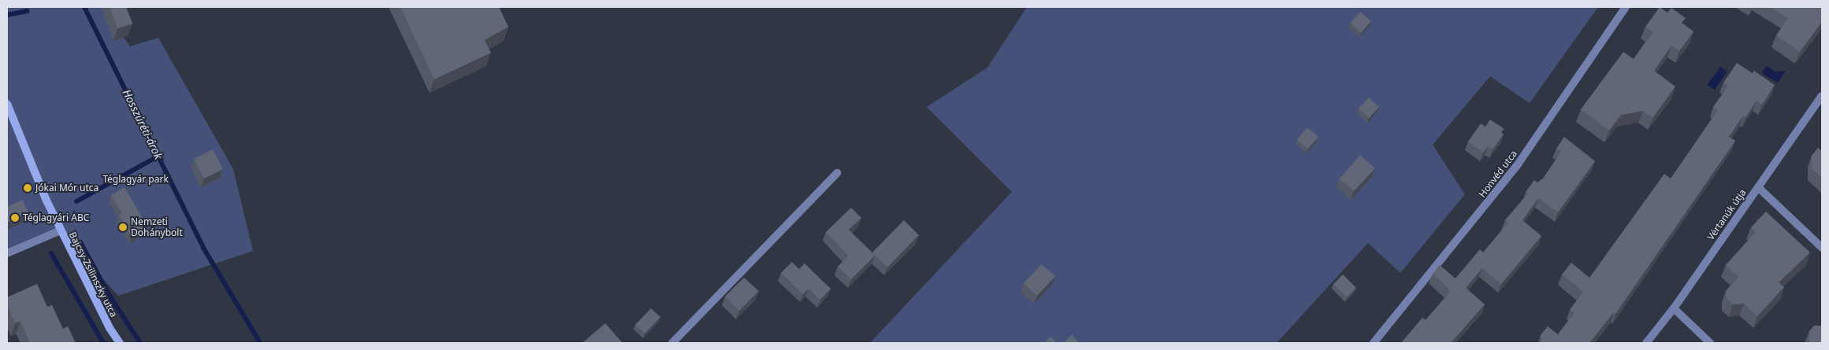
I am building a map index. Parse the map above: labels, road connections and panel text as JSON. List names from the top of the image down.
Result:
{
  "streets": {
    "main road": ["Bajcsy-Zsilinszky utca"],
    "street": ["Honvéd utca", "Vértanúk útja"]
  },
  "water": ["Hosszúréti-árok"],
  "parks": ["Téglagyár park"],
  "places": ["Jókai Mór utca", "Téglagyári ABC", "Nemzeti Dohánybolt"]
}
